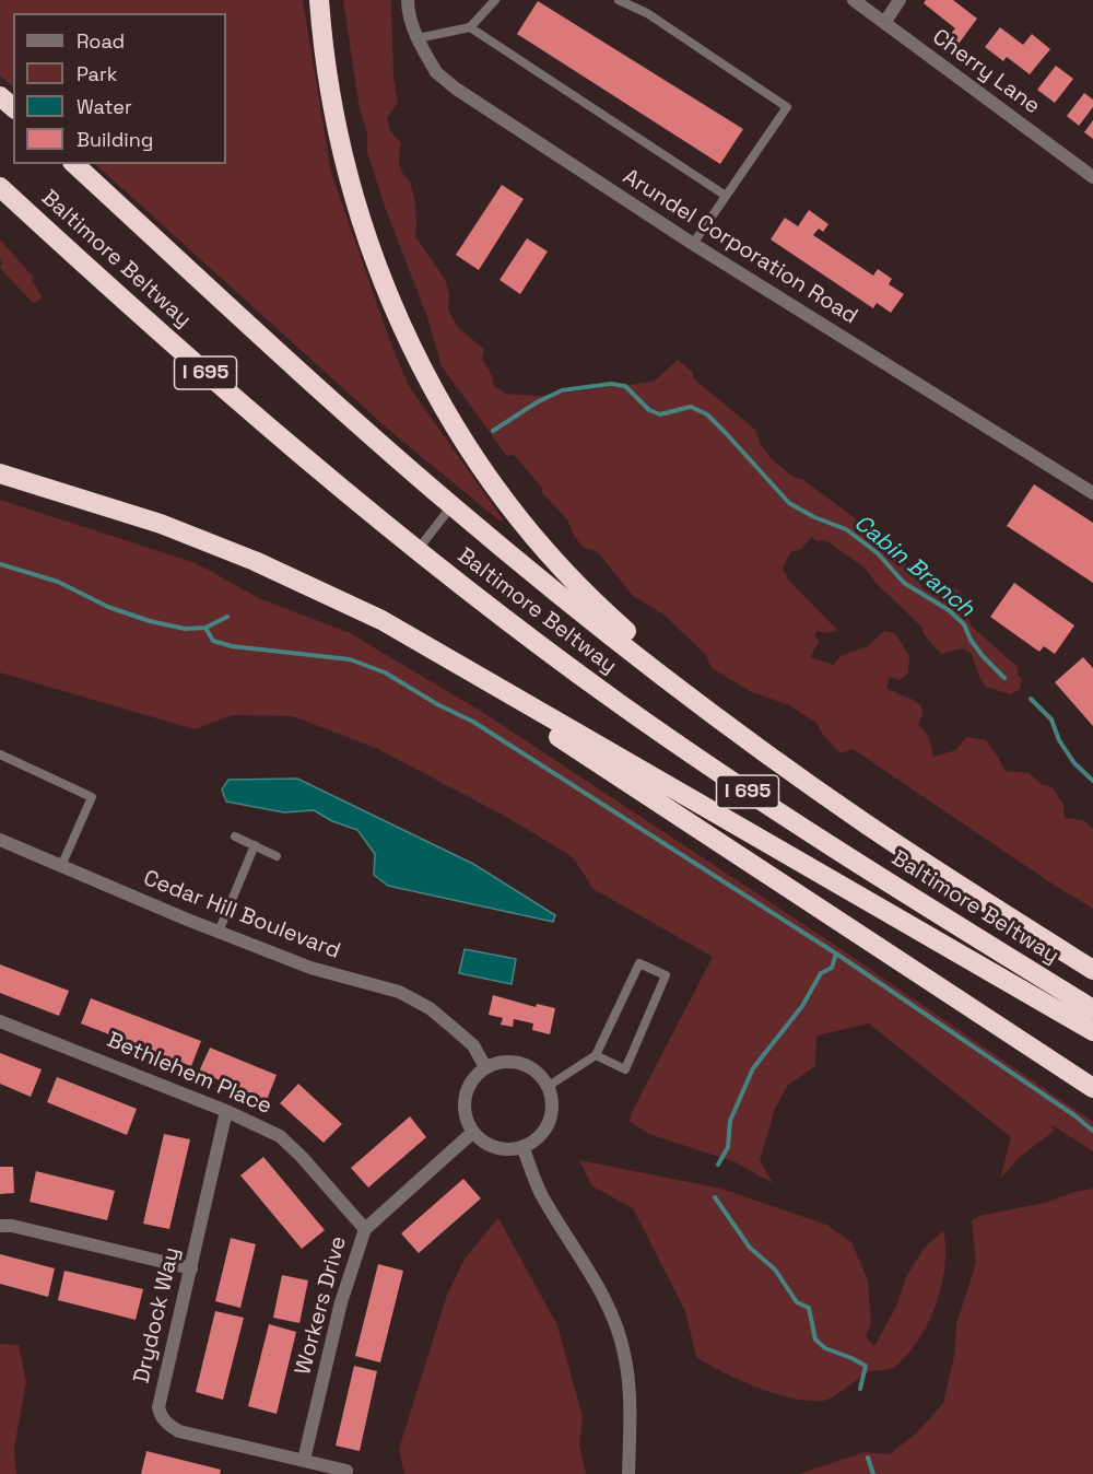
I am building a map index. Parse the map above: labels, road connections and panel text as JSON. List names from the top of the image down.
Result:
{
  "streets": {
    "highway": ["Baltimore Beltway", "I 695"],
    "street": [
      "Cherry Lane",
      "Arundel Corporation Road",
      "Cedar Hill Boulevard",
      "Bethlehem Place",
      "Workers Drive",
      "Drydock Way"
    ]
  },
  "crossings": [
    ["Cedar Hill Boulevard", "Workers Drive"],
    ["Bethlehem Place", "Workers Drive"],
    ["Bethlehem Place", "Drydock Way"],
    ["Workers Drive", "Drydock Way"]
  ],
  "water": ["Cabin Branch"],
  "legend": [
    "Road",
    "Park",
    "Water",
    "Building"
  ]
}
